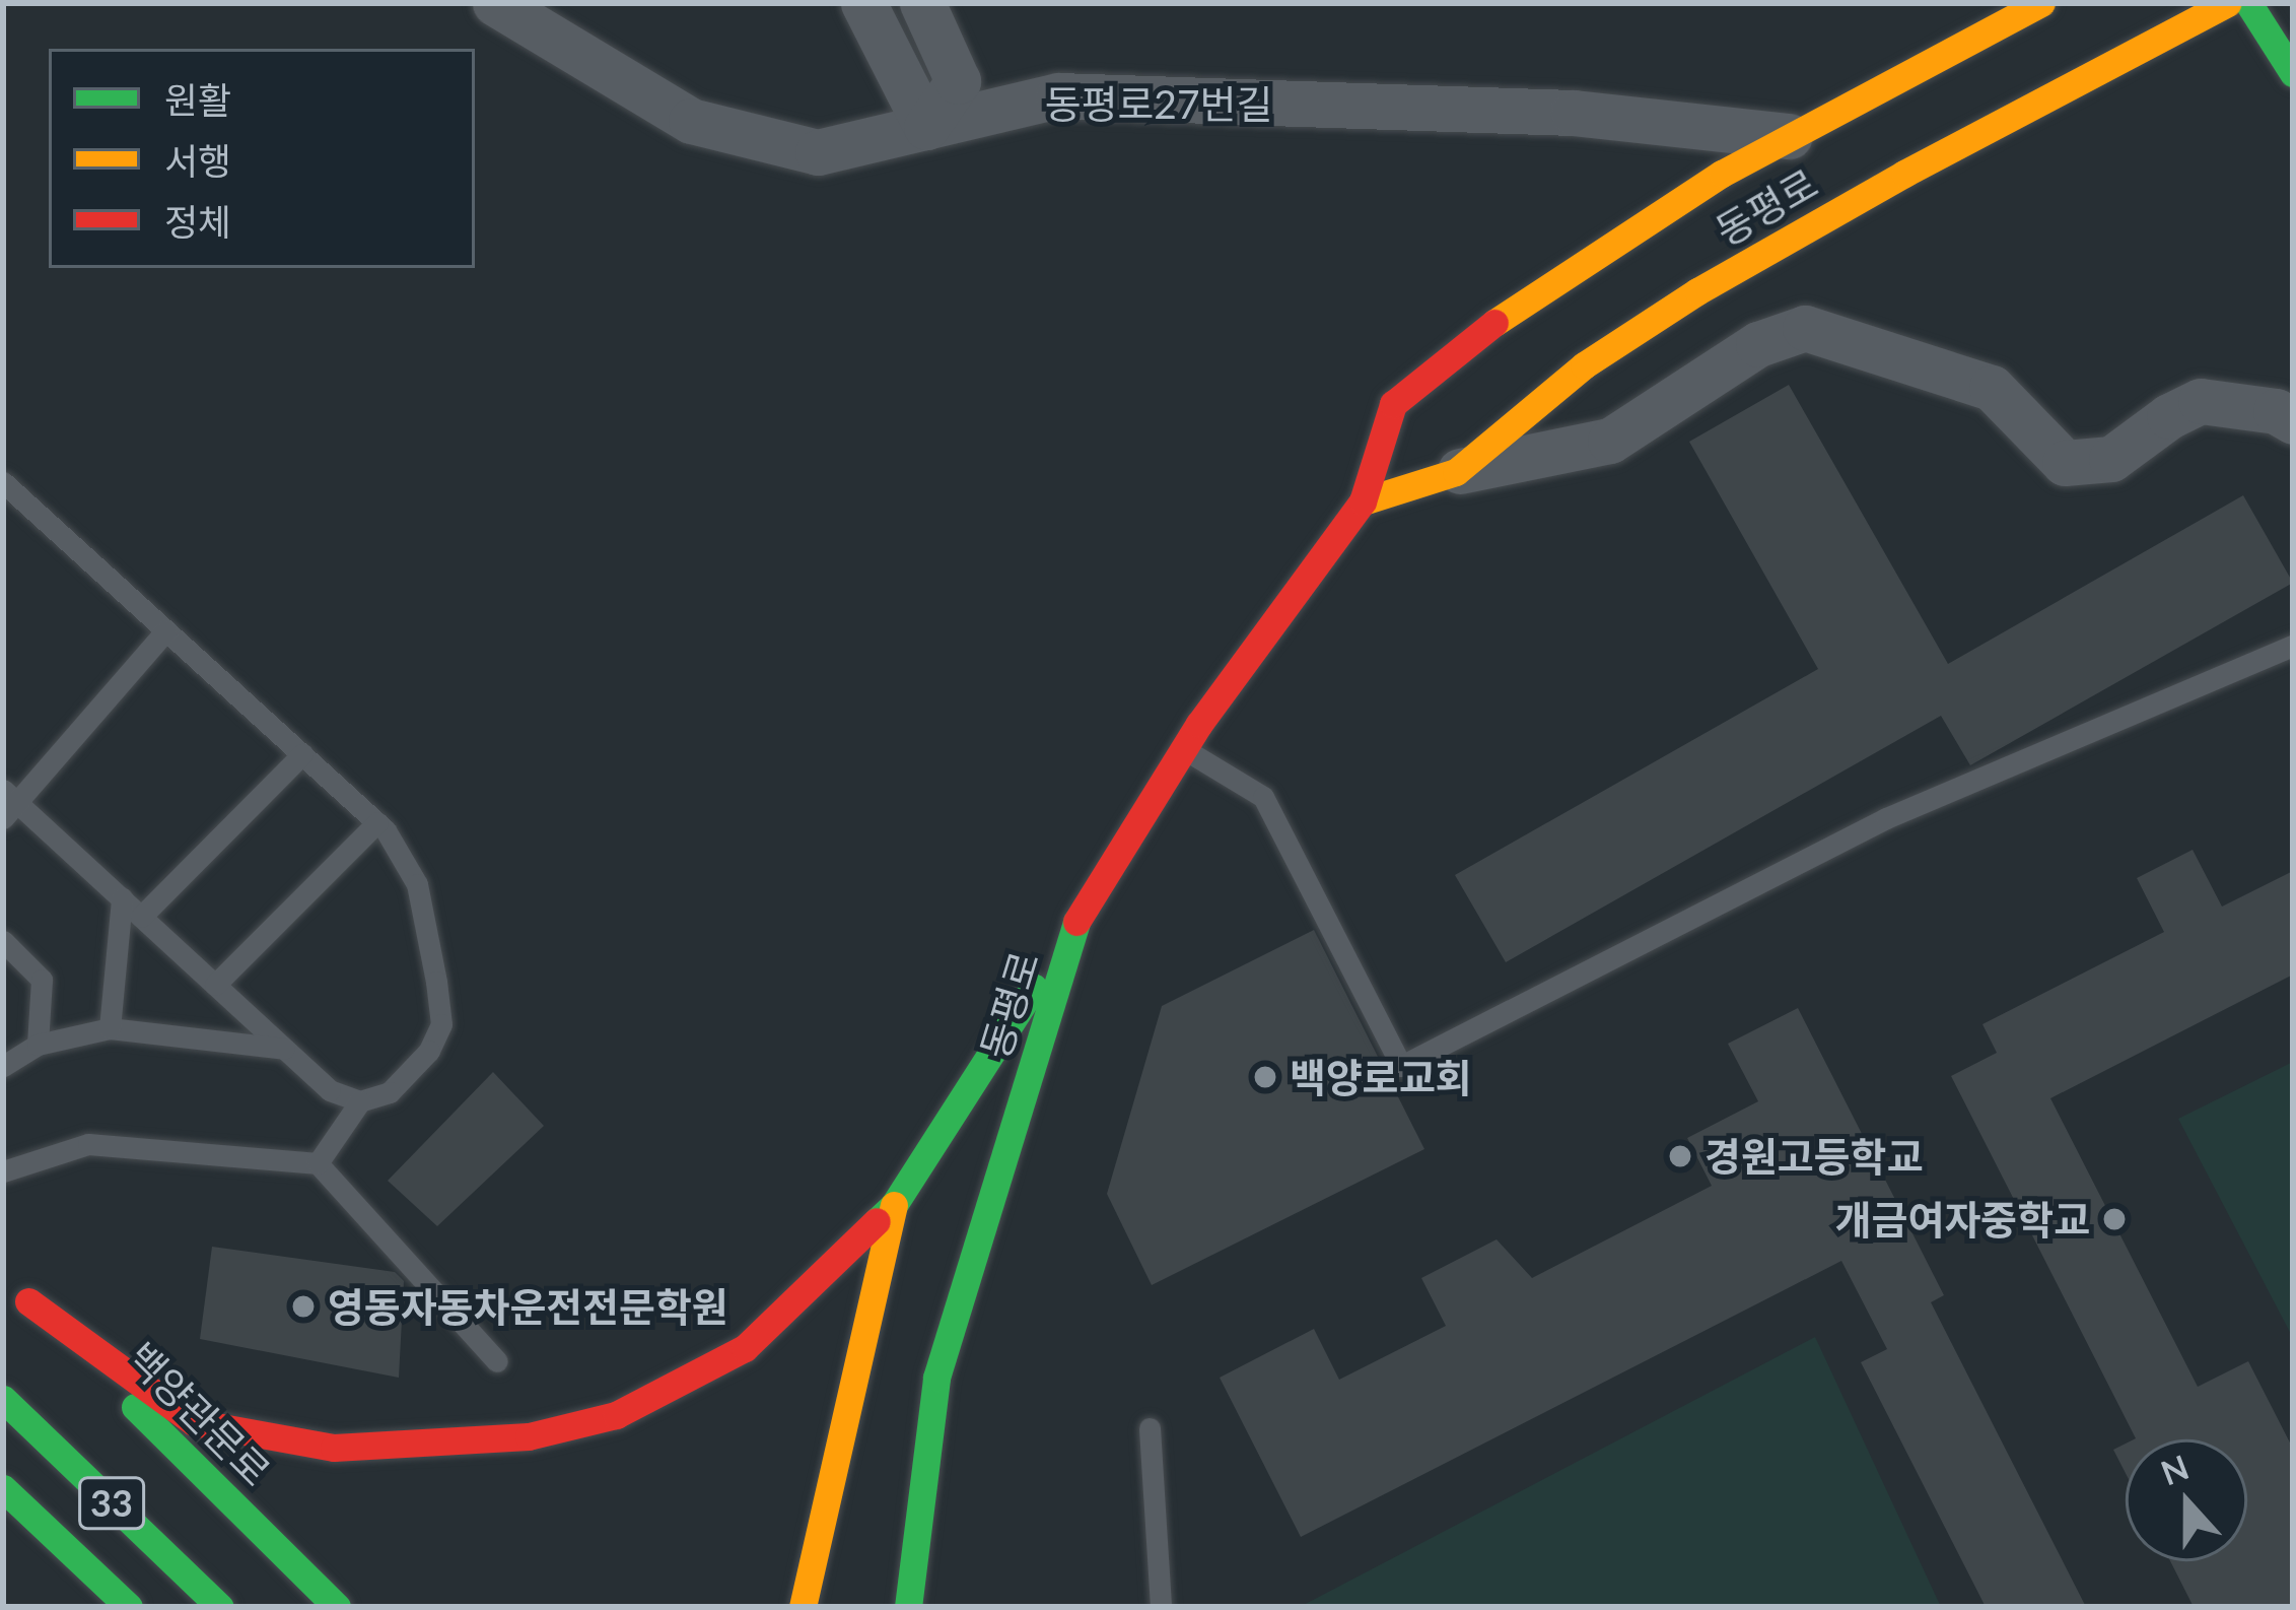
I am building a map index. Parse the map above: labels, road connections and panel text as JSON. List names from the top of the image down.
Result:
{
  "streets": {
    "main road": ["동평로", "백양관문로", "33"],
    "street": ["동평로27번길"]
  },
  "crossings": [
    ["동평로27번길", "동평로"]
  ],
  "places": [
    "백양로교회",
    "경원고등학교",
    "개금여자중학교",
    "영동자동차운전전문학원"
  ],
  "legend": ["원활", "서행", "정체"],
  "north": "top"
}
